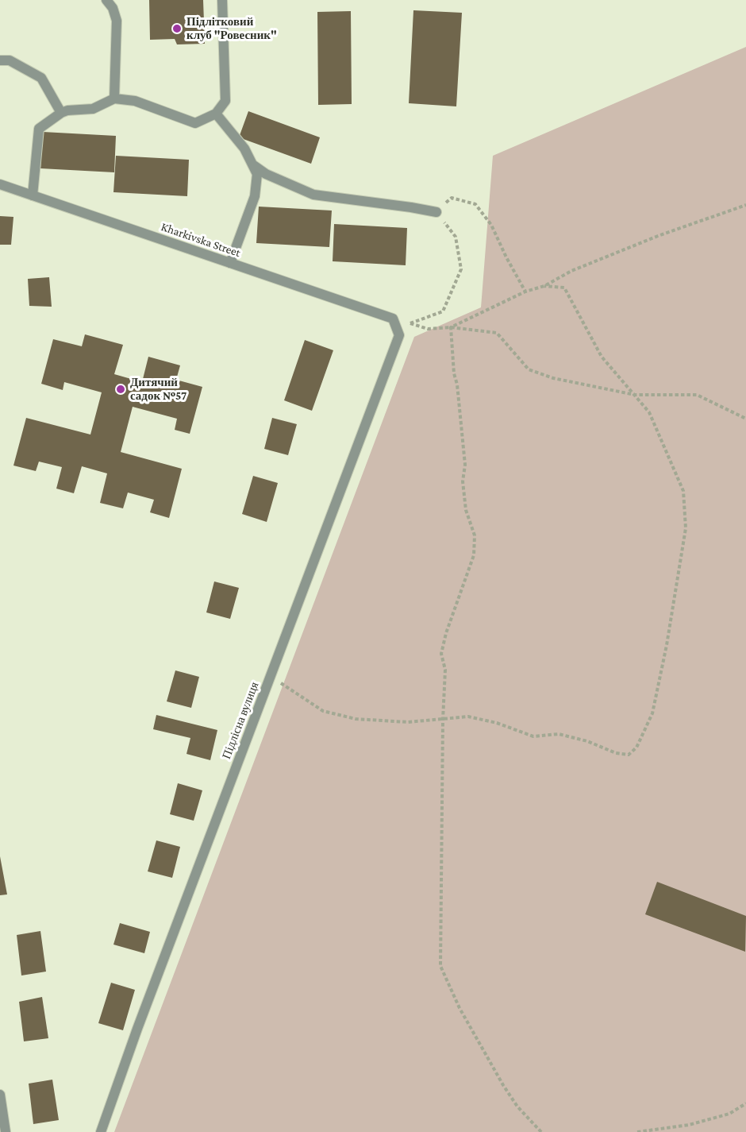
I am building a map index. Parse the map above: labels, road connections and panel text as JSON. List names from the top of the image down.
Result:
{
  "streets": {
    "street": ["Kharkivska Street", "Підлісна вулиця"]
  },
  "crossings": [
    ["Kharkivska Street", "Підлісна вулиця"]
  ],
  "places": ["Підлітковий клуб \"Ровесник\"", "Дитячий садок №57"]
}
